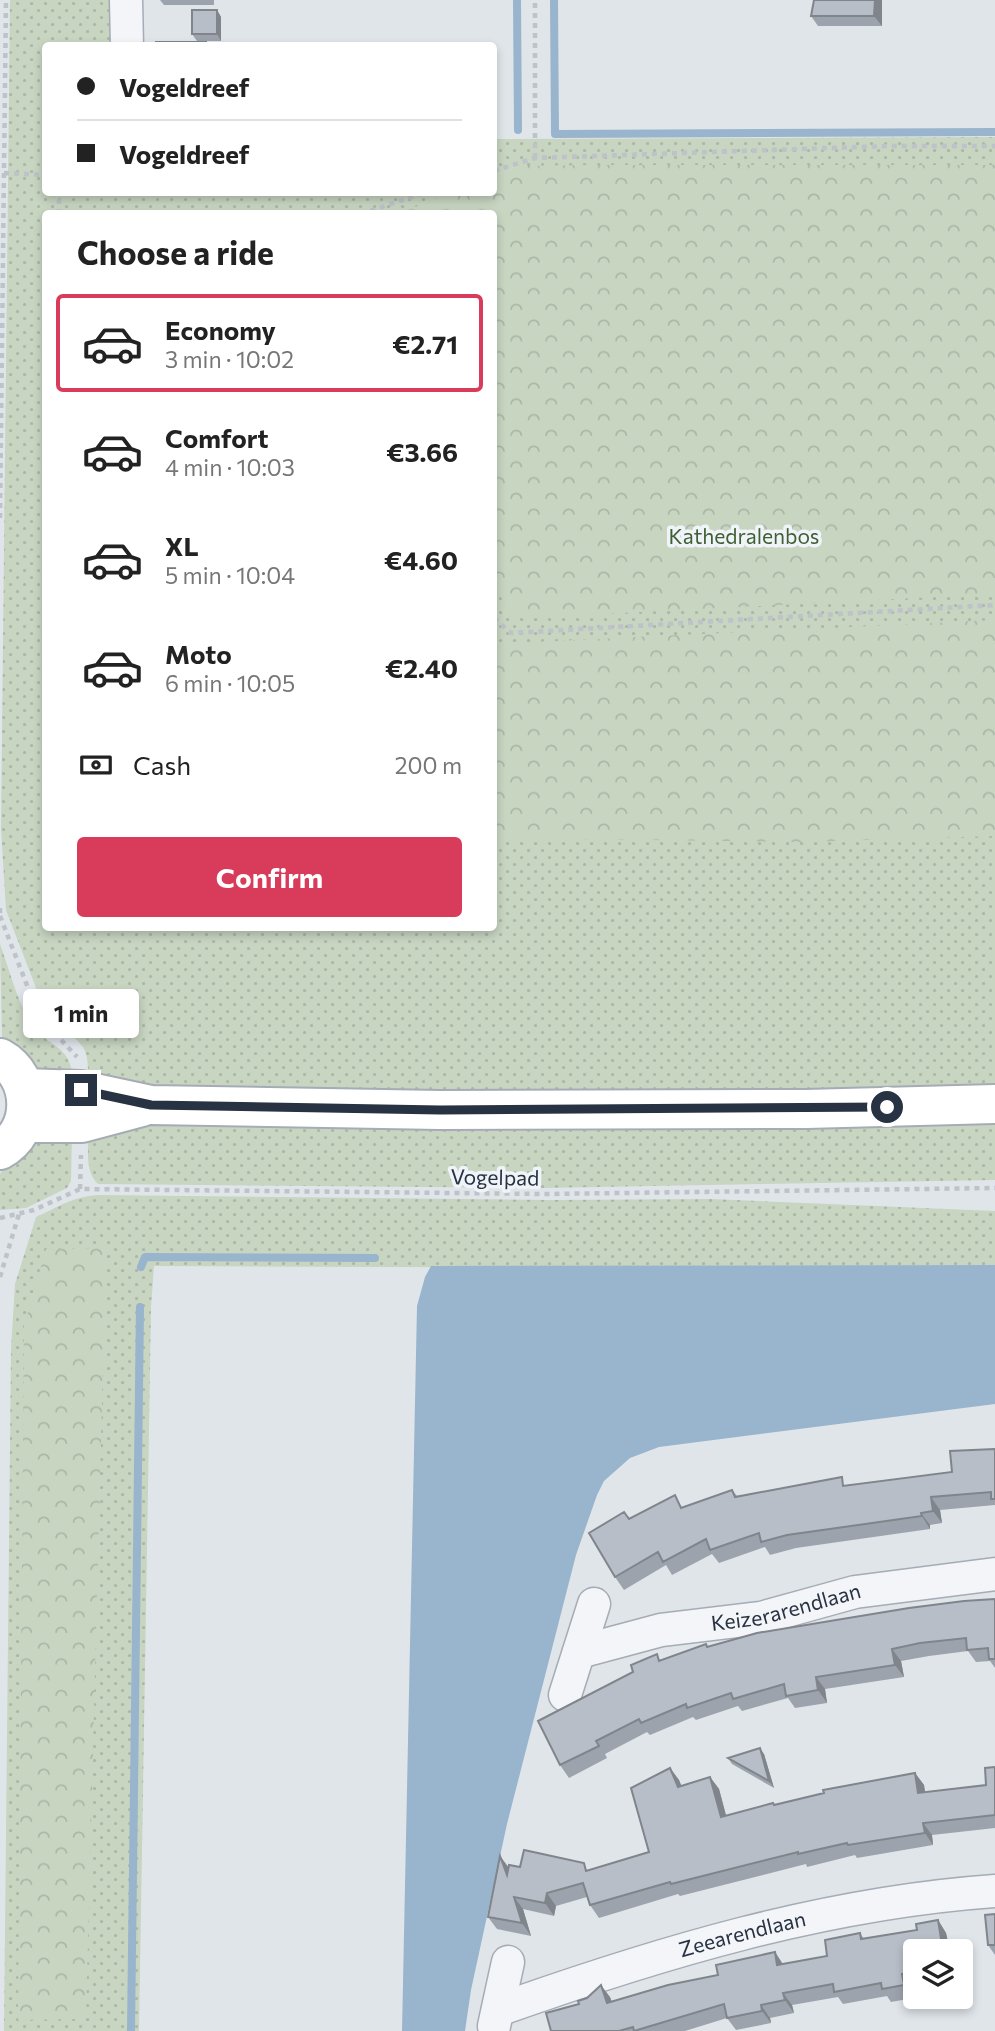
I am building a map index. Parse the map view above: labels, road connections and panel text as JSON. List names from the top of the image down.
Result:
{
  "streets": {
    "street": ["Keizerarendlaan", "Zeearendlaan"],
    "path": ["Vogelpad"]
  },
  "parks": ["Kathedralenbos"],
  "page": {
    "banner": ["Vogeldreef", "Vogeldreef"],
    "heading": "Choose a ride",
    "list": [
      {
        "name": "Economy",
        "note": "3 min · 10:02",
        "value": "€2.71"
      },
      {
        "name": "Comfort",
        "note": "4 min · 10:03",
        "value": "€3.66"
      },
      {
        "name": "XL",
        "note": "5 min · 10:04",
        "value": "€4.60"
      },
      {
        "name": "Moto",
        "note": "6 min · 10:05",
        "value": "€2.40"
      }
    ],
    "pay": ["Cash", "200 m"],
    "buttons": "Confirm",
    "bubble": "1 min"
  }
}
